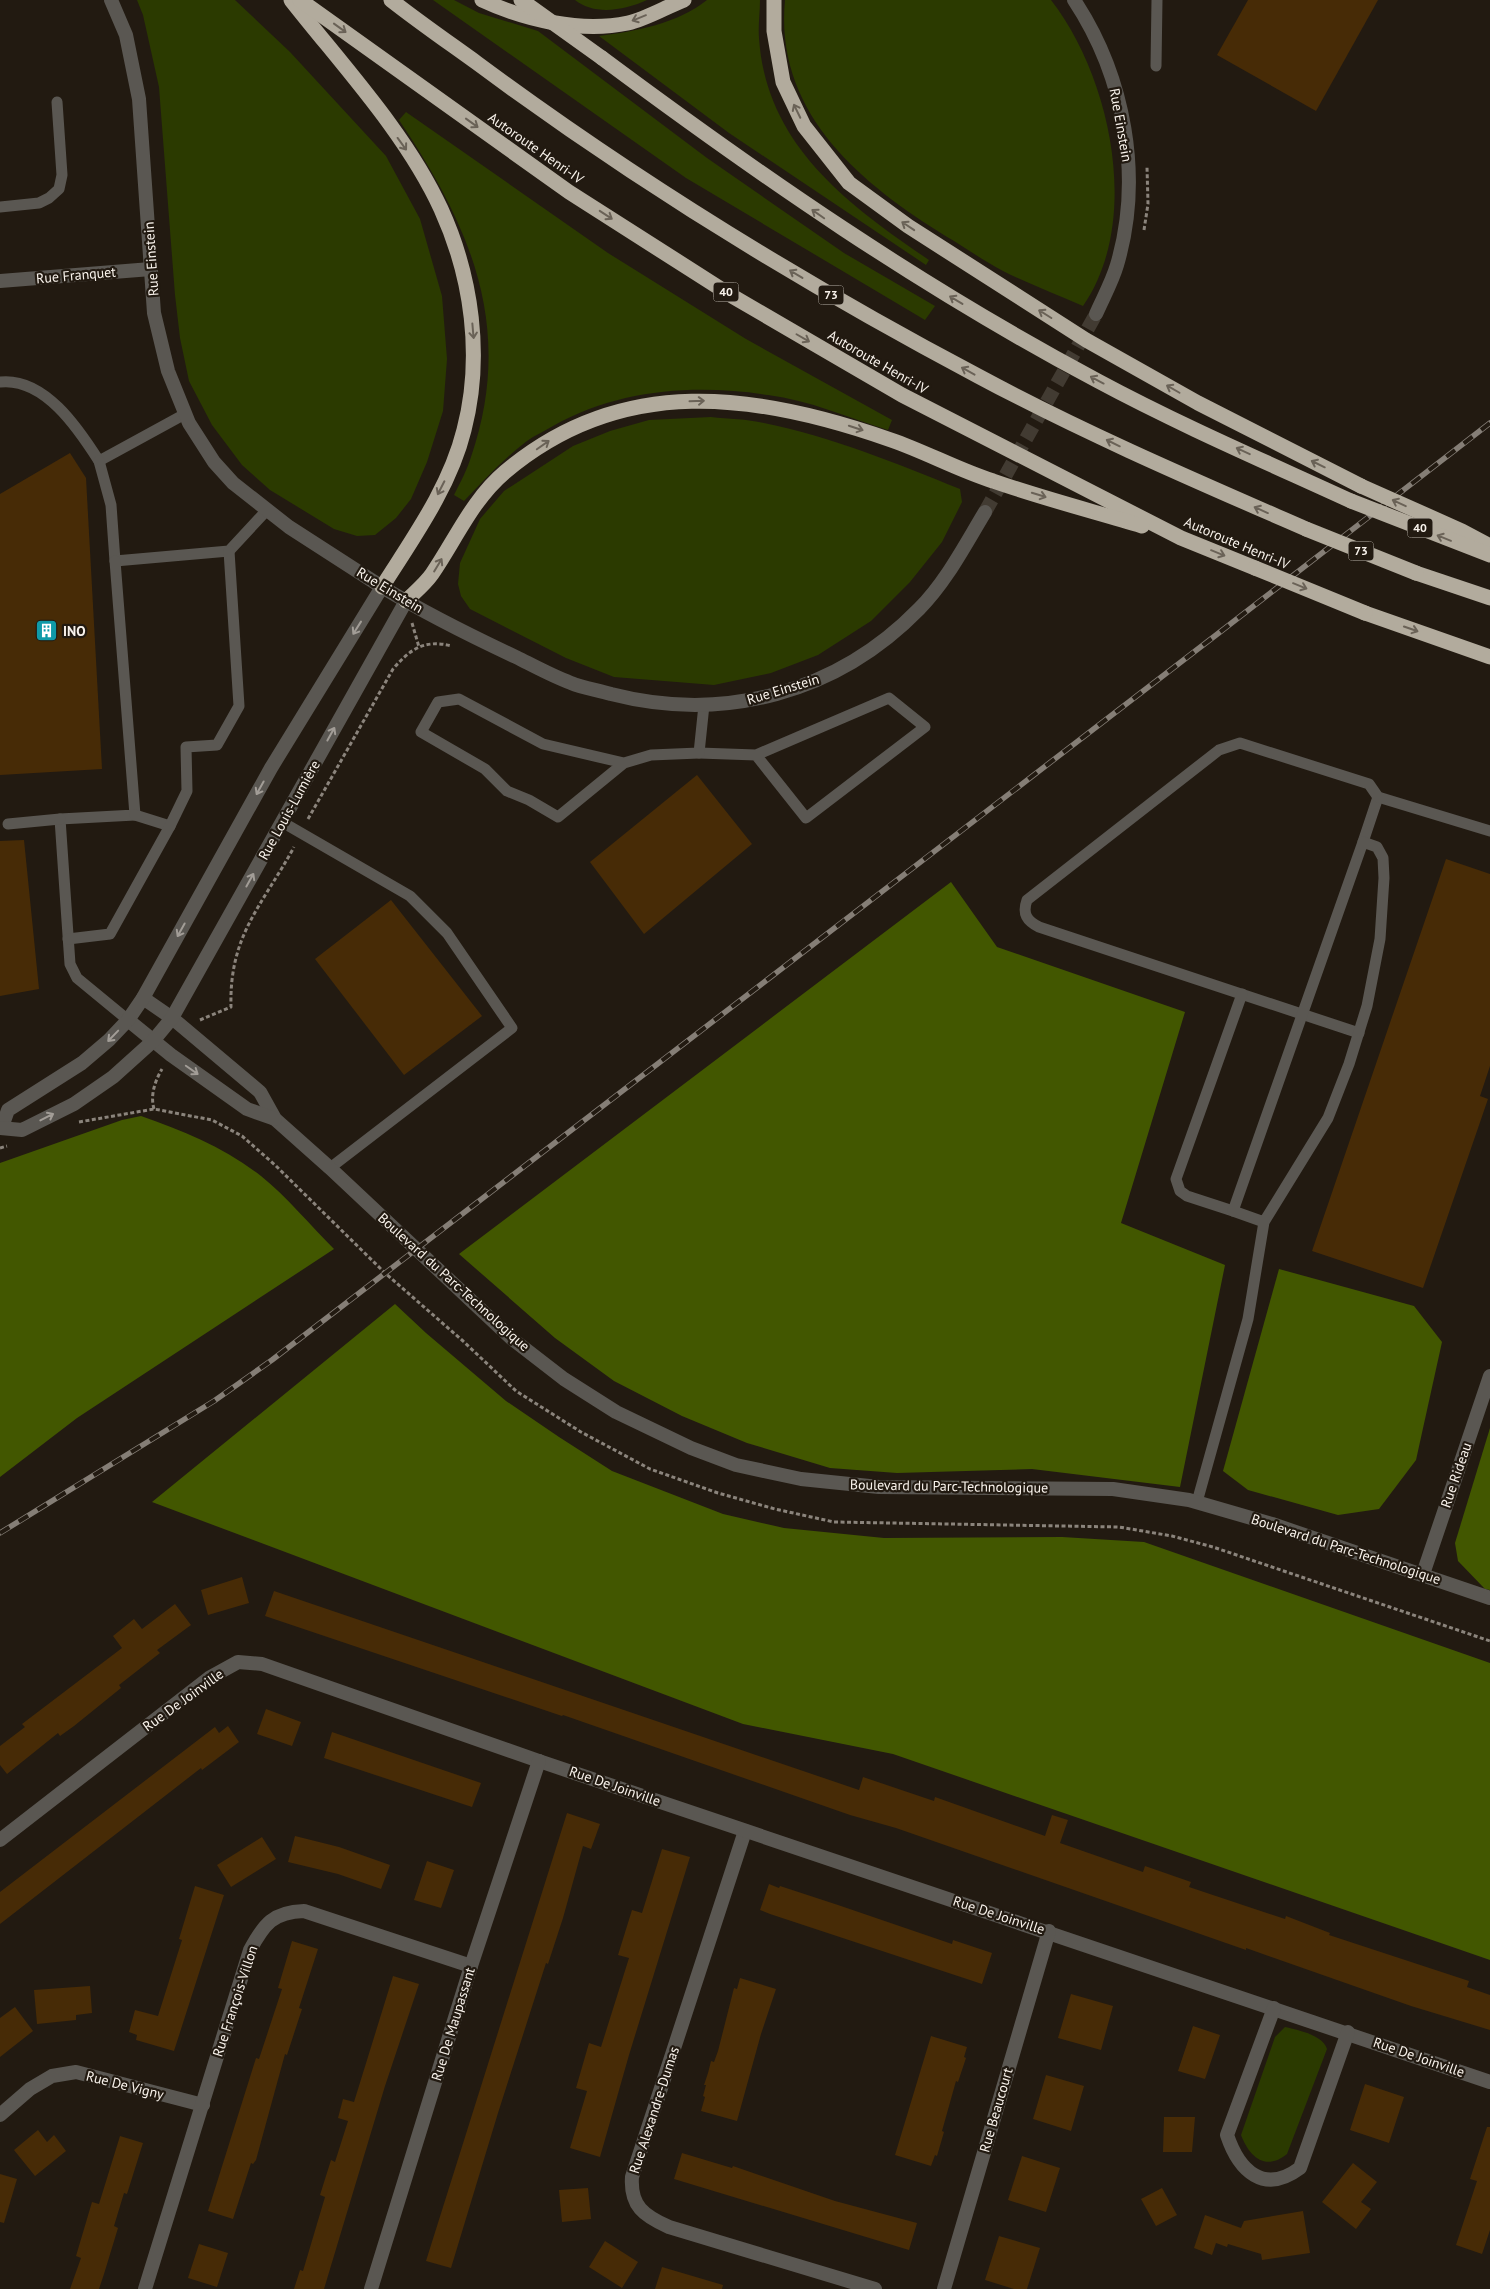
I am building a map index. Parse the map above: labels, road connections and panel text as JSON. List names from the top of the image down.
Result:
{
  "streets": {
    "highway": ["Autoroute Henri-IV", "40", "73"],
    "street": [
      "Rue Einstein",
      "Rue Franquet",
      "Rue Louis-Lumière",
      "Boulevard du Parc-Technologique",
      "Rue Rideau",
      "Rue De Joinville",
      "Rue François-Villon",
      "Rue De Maupassant",
      "Rue De Vigny",
      "Rue Alexandre-Dumas",
      "Rue Beaucourt"
    ]
  },
  "crossings": [
    ["Rue Einstein", "Rue Franquet"],
    ["Rue Einstein", "Rue Louis-Lumière"],
    ["Rue Louis-Lumière", "Boulevard du Parc-Technologique"],
    ["Boulevard du Parc-Technologique", "Rue Rideau"],
    ["Rue De Joinville", "Rue De Maupassant"],
    ["Rue De Joinville", "Rue Alexandre-Dumas"],
    ["Rue De Joinville", "Rue Beaucourt"],
    ["Rue François-Villon", "Rue De Maupassant"],
    ["Rue François-Villon", "Rue De Vigny"]
  ],
  "places": {
    "building": ["INO"]
  }
}
